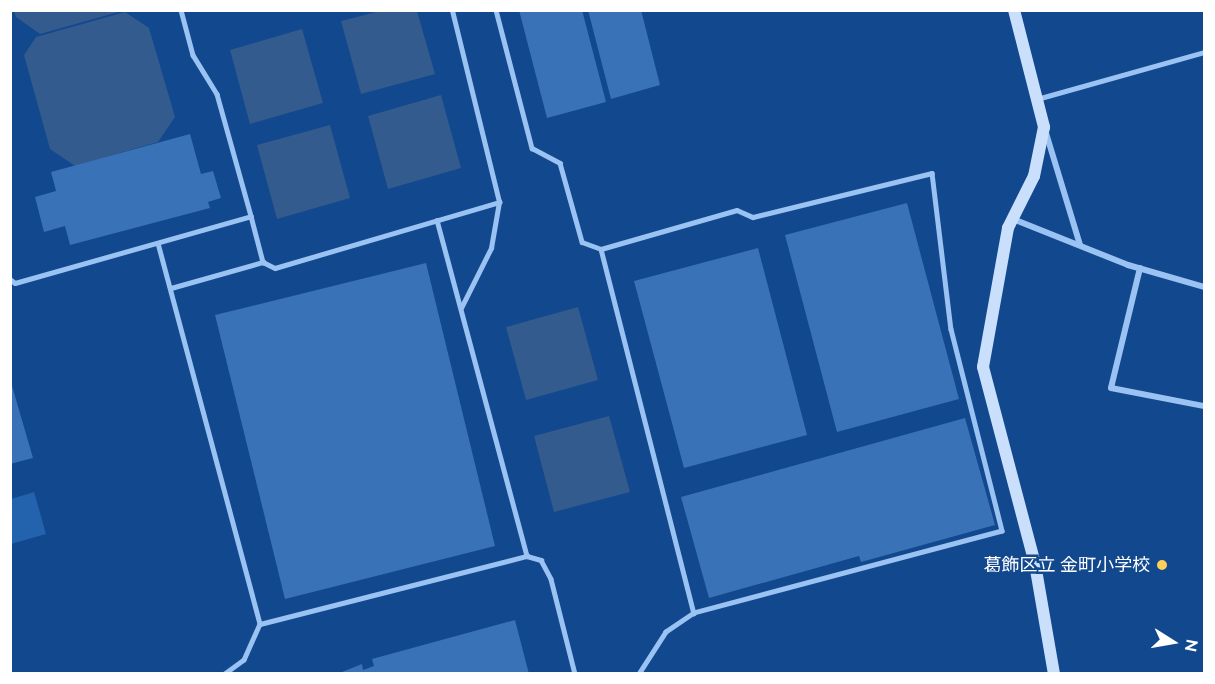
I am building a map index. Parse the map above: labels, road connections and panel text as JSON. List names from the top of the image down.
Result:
{
  "places": ["葛飾区立 金町小学校"],
  "north": "right"
}
